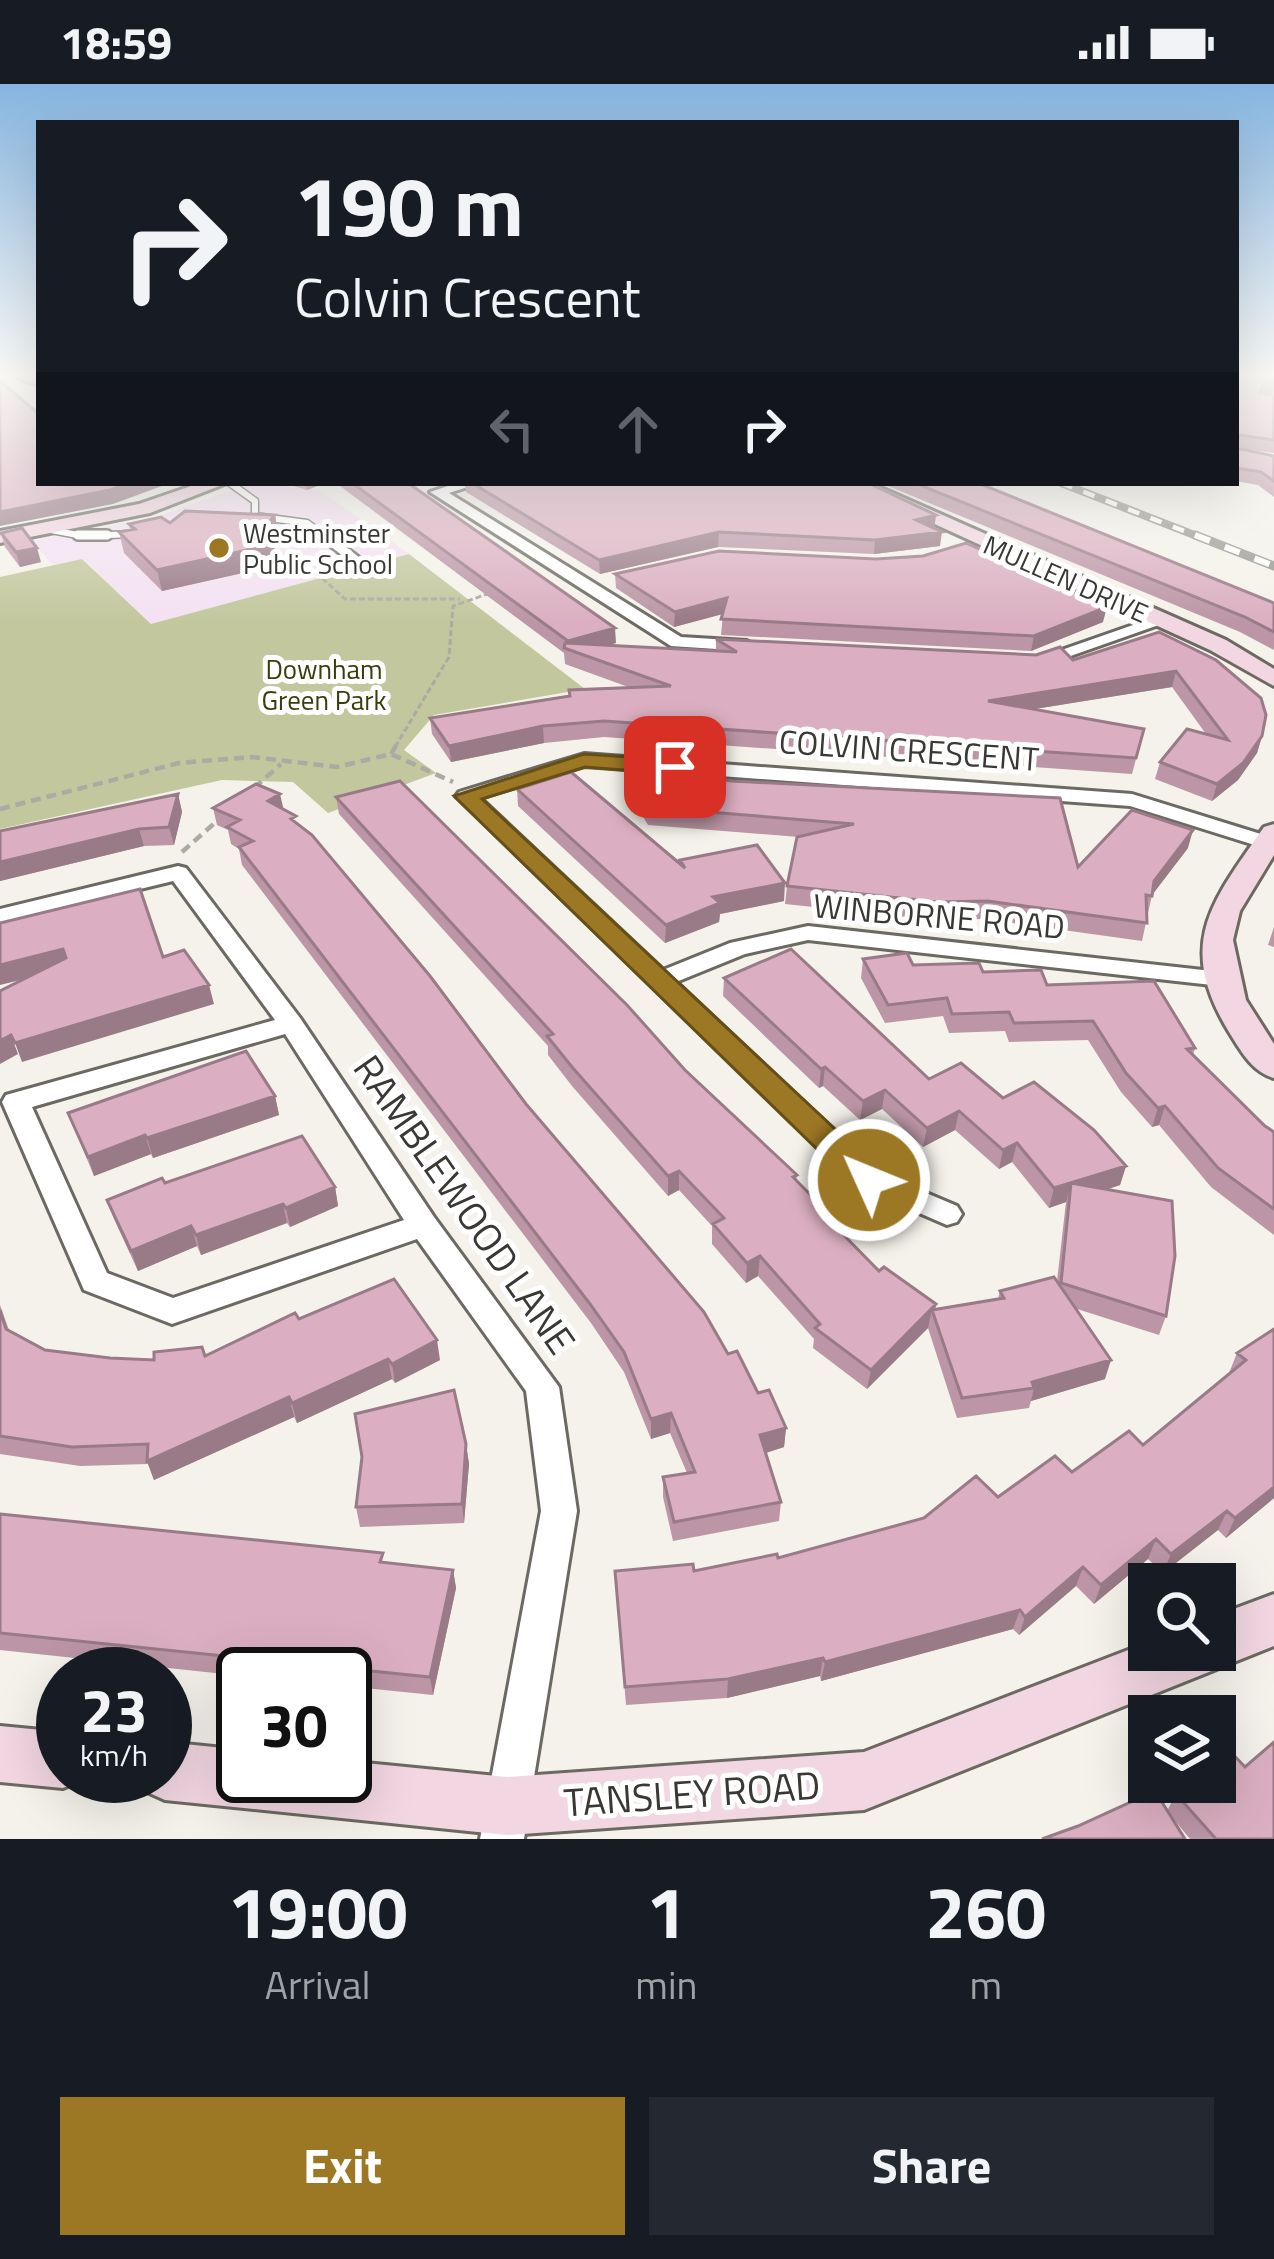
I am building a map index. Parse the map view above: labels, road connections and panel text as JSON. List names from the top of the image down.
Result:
{
  "streets": {
    "street": [
      "MULLEN DRIVE",
      "COLVIN CRESCENT",
      "WINBORNE ROAD",
      "RAMBLEWOOD LANE",
      "TANSLEY ROAD"
    ]
  },
  "crossings": [
    ["COLVIN CRESCENT", "WINBORNE ROAD"],
    ["RAMBLEWOOD LANE", "TANSLEY ROAD"]
  ],
  "parks": ["Downham Green Park"],
  "places": ["Westminster Public School"],
  "page": {
    "status": "18:59",
    "turn": ["190 m", "Colvin Crescent"],
    "speed": "23 km/h",
    "limit": "30",
    "eta": [
      "19:00",
      "Arrival",
      "1",
      "min",
      "260",
      "m"
    ],
    "buttons": ["Exit", "Share"]
  }
}
